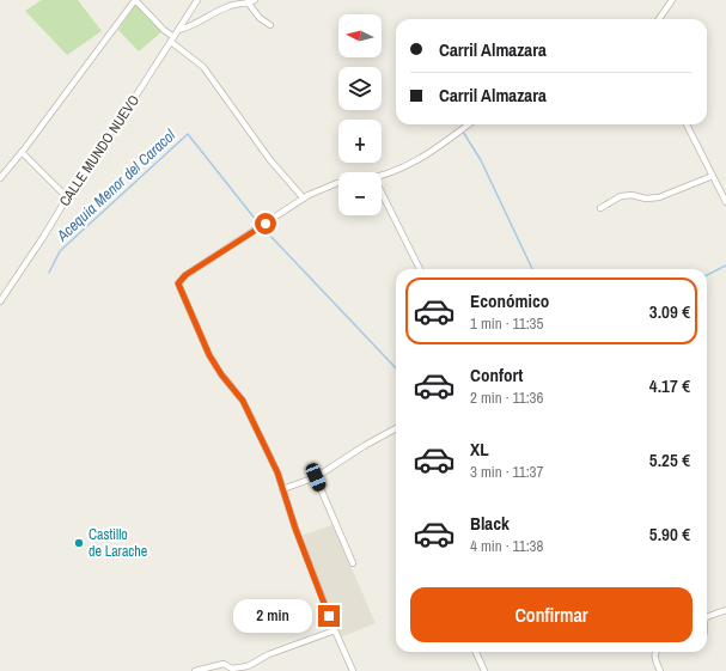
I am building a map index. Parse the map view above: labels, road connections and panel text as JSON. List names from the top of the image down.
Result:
{
  "streets": {
    "street": ["CALLE MUNDO NUEVO"]
  },
  "water": ["Acequia Menor del Caracol"],
  "places": ["Castillo de Larache"],
  "north": "left",
  "page": {
    "map_buttons": ["+", "−"],
    "banner": ["Carril Almazara", "Carril Almazara"],
    "list": [
      {
        "name": "Económico",
        "note": "1 min · 11:35",
        "value": "3.09 €"
      },
      {
        "name": "Confort",
        "note": "2 min · 11:36",
        "value": "4.17 €"
      },
      {
        "name": "XL",
        "note": "3 min · 11:37",
        "value": "5.25 €"
      },
      {
        "name": "Black",
        "note": "4 min · 11:38",
        "value": "5.90 €"
      }
    ],
    "buttons": "Confirmar",
    "bubble": "2 min"
  }
}
